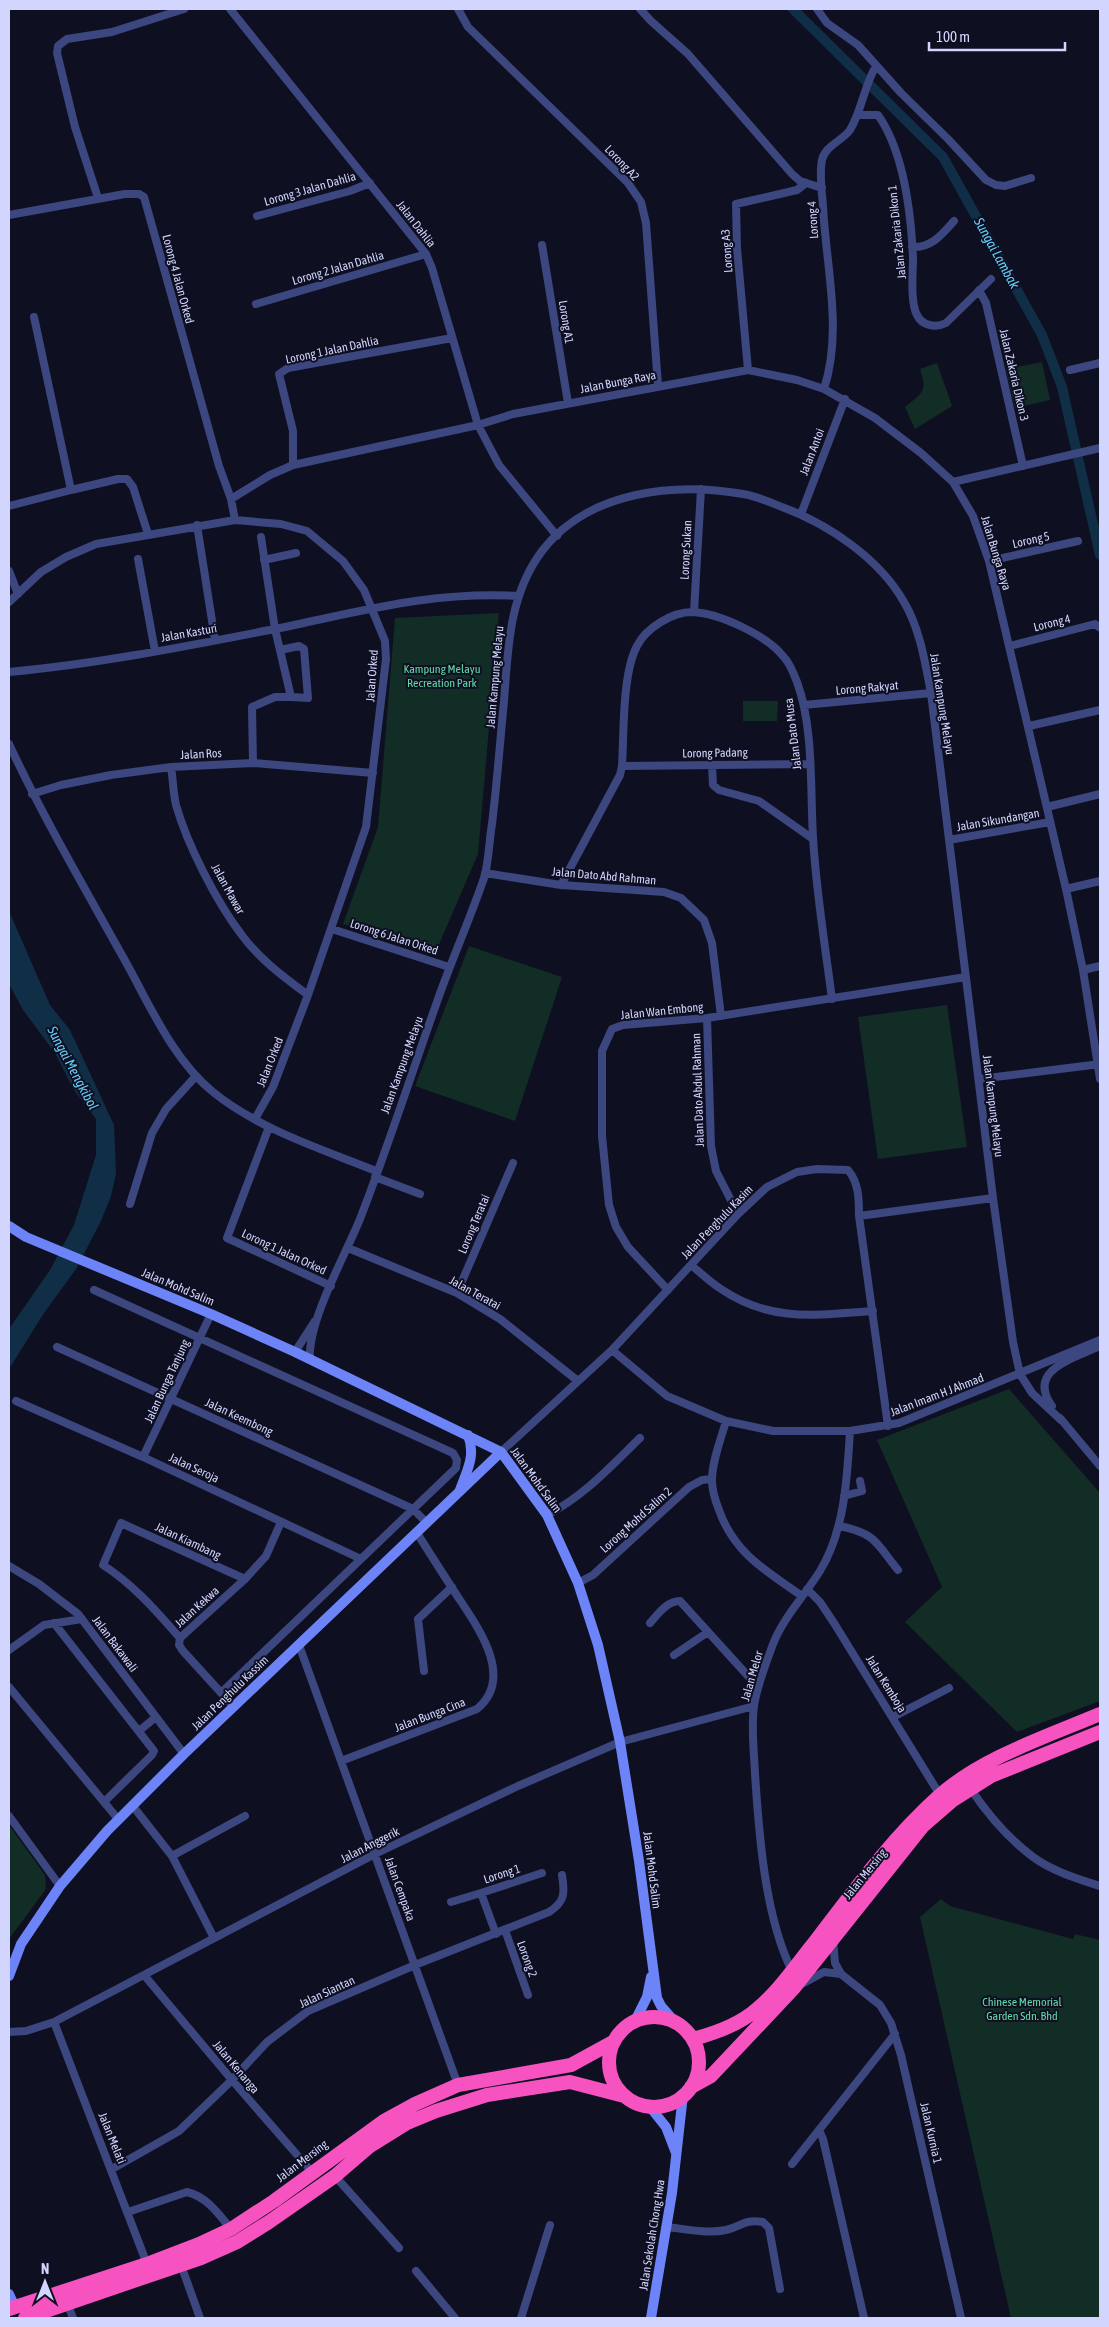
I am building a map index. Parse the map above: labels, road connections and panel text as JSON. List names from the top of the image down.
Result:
{
  "streets": {
    "highway": ["Jalan Mersing"],
    "street": [
      "Lorong A2",
      "Lorong 3 Jalan Dahlia",
      "Lorong 4",
      "Jalan Dahlia",
      "Jalan Zakaria Dikon 1",
      "Lorong A3",
      "Lorong 2 Jalan Dahlia",
      "Lorong 4 Jalan Orked",
      "Lorong A1",
      "Lorong 1 Jalan Dahlia",
      "Jalan Zakaria Dikon 3",
      "Jalan Bunga Raya",
      "Jalan Antoi",
      "Lorong 5",
      "Lorong Sukan",
      "Jalan Kasturi",
      "Jalan Orked",
      "Jalan Kampung Melayu",
      "Lorong Rakyat",
      "Jalan Dato Musa",
      "Lorong Padang",
      "Jalan Ros",
      "Jalan Sikundangan",
      "Jalan Dato Abd Rahman",
      "Jalan Mawar",
      "Lorong 6 Jalan Orked",
      "Jalan Wan Embong",
      "Jalan Dato Abdul Rahman",
      "Jalan Penghulu Kasim",
      "Lorong Teratai",
      "Lorong 1 Jalan Orked",
      "Jalan Mohd Salim",
      "Jalan Teratai",
      "Jalan Bunga Tanjung",
      "Jalan Imam H J Ahmad",
      "Jalan Keembong",
      "Jalan Seroja",
      "Lorong Mohd Salim 2",
      "Jalan Kiambang",
      "Jalan Kekwa",
      "Jalan Bakawali",
      "Jalan Melor",
      "Jalan Kemboja",
      "Jalan Penghulu Kassim",
      "Jalan Bunga Cina",
      "Jalan Anggerik",
      "Lorong 1",
      "Jalan Cempaka",
      "Lorong 2",
      "Jalan Siantan",
      "Jalan Kenanga",
      "Jalan Kurnia 1",
      "Jalan Melati",
      "Jalan Sekolah Chong Hwa"
    ]
  },
  "crossings": [
    ["Lorong A2", "Jalan Bunga Raya"],
    ["Lorong 3 Jalan Dahlia", "Jalan Dahlia"],
    ["Lorong 4", "Jalan Zakaria Dikon 1"],
    ["Lorong 4", "Jalan Bunga Raya"],
    ["Jalan Dahlia", "Lorong 2 Jalan Dahlia"],
    ["Jalan Dahlia", "Lorong 1 Jalan Dahlia"],
    ["Jalan Dahlia", "Jalan Bunga Raya"],
    ["Jalan Dahlia", "Jalan Kampung Melayu"],
    ["Jalan Zakaria Dikon 1", "Jalan Zakaria Dikon 3"],
    ["Lorong A3", "Jalan Bunga Raya"],
    ["Lorong 4 Jalan Orked", "Jalan Bunga Raya"],
    ["Lorong 4 Jalan Orked", "Jalan Orked"],
    ["Lorong A1", "Jalan Bunga Raya"],
    ["Lorong 1 Jalan Dahlia", "Jalan Bunga Raya"],
    ["Jalan Bunga Raya", "Jalan Antoi"],
    ["Jalan Bunga Raya", "Lorong 5"],
    ["Jalan Bunga Raya", "Jalan Sikundangan"],
    ["Jalan Antoi", "Jalan Kampung Melayu"],
    ["Lorong Sukan", "Jalan Kampung Melayu"],
    ["Lorong Sukan", "Jalan Dato Musa"],
    ["Jalan Kasturi", "Jalan Orked"],
    ["Jalan Kasturi", "Jalan Kampung Melayu"],
    ["Jalan Orked", "Jalan Ros"],
    ["Jalan Orked", "Jalan Mawar"],
    ["Jalan Orked", "Lorong 6 Jalan Orked"],
    ["Jalan Kampung Melayu", "Lorong Rakyat"],
    ["Jalan Kampung Melayu", "Jalan Sikundangan"],
    ["Jalan Kampung Melayu", "Jalan Dato Abd Rahman"],
    ["Jalan Kampung Melayu", "Lorong 6 Jalan Orked"],
    ["Jalan Kampung Melayu", "Jalan Wan Embong"],
    ["Jalan Kampung Melayu", "Lorong 1 Jalan Orked"],
    ["Jalan Kampung Melayu", "Jalan Mohd Salim"],
    ["Jalan Kampung Melayu", "Jalan Teratai"],
    ["Jalan Kampung Melayu", "Jalan Imam H J Ahmad"],
    ["Lorong Rakyat", "Jalan Dato Musa"],
    ["Jalan Dato Musa", "Lorong Padang"],
    ["Jalan Dato Musa", "Jalan Dato Abd Rahman"],
    ["Jalan Dato Musa", "Jalan Wan Embong"],
    ["Jalan Ros", "Jalan Mawar"],
    ["Jalan Dato Abd Rahman", "Jalan Wan Embong"],
    ["Jalan Wan Embong", "Jalan Dato Abdul Rahman"],
    ["Jalan Wan Embong", "Jalan Penghulu Kasim"],
    ["Jalan Dato Abdul Rahman", "Jalan Penghulu Kasim"],
    ["Jalan Penghulu Kasim", "Jalan Mohd Salim"],
    ["Jalan Penghulu Kasim", "Jalan Teratai"],
    ["Jalan Penghulu Kasim", "Jalan Imam H J Ahmad"],
    ["Jalan Penghulu Kasim", "Jalan Penghulu Kassim"],
    ["Lorong Teratai", "Jalan Teratai"],
    ["Jalan Mohd Salim", "Jalan Bunga Tanjung"],
    ["Jalan Mohd Salim", "Lorong Mohd Salim 2"],
    ["Jalan Mohd Salim", "Jalan Penghulu Kassim"],
    ["Jalan Mohd Salim", "Jalan Anggerik"],
    ["Jalan Mohd Salim", "Jalan Mersing"],
    ["Jalan Mohd Salim", "Jalan Sekolah Chong Hwa"],
    ["Jalan Bunga Tanjung", "Jalan Keembong"],
    ["Jalan Bunga Tanjung", "Jalan Seroja"],
    ["Jalan Bunga Tanjung", "Jalan Penghulu Kassim"],
    ["Jalan Imam H J Ahmad", "Jalan Melor"],
    ["Jalan Imam H J Ahmad", "Jalan Kemboja"],
    ["Jalan Keembong", "Jalan Penghulu Kassim"],
    ["Jalan Seroja", "Jalan Kekwa"],
    ["Jalan Seroja", "Jalan Penghulu Kassim"],
    ["Lorong Mohd Salim 2", "Jalan Kemboja"],
    ["Jalan Kiambang", "Jalan Kekwa"],
    ["Jalan Kekwa", "Jalan Penghulu Kassim"],
    ["Jalan Bakawali", "Jalan Penghulu Kassim"],
    ["Jalan Melor", "Jalan Kemboja"],
    ["Jalan Melor", "Jalan Anggerik"],
    ["Jalan Melor", "Jalan Mersing"],
    ["Jalan Kemboja", "Jalan Mersing"],
    ["Jalan Penghulu Kassim", "Jalan Bunga Cina"],
    ["Jalan Penghulu Kassim", "Jalan Cempaka"],
    ["Jalan Bunga Cina", "Jalan Cempaka"],
    ["Jalan Anggerik", "Jalan Cempaka"],
    ["Jalan Anggerik", "Jalan Kenanga"],
    ["Jalan Anggerik", "Jalan Melati"],
    ["Lorong 1", "Jalan Siantan"],
    ["Jalan Mersing", "Jalan Cempaka"],
    ["Jalan Mersing", "Jalan Kenanga"],
    ["Jalan Mersing", "Jalan Melati"],
    ["Jalan Mersing", "Jalan Sekolah Chong Hwa"],
    ["Jalan Cempaka", "Jalan Siantan"],
    ["Lorong 2", "Jalan Siantan"],
    ["Jalan Siantan", "Jalan Kenanga"],
    ["Jalan Siantan", "Jalan Melati"]
  ],
  "water": ["Sungai Lambak", "Sungai Mengkibol"],
  "parks": ["Kampung Melayu Recreation Park", "Chinese Memorial Garden Sdn. Bhd"],
  "scale_bar": "100 m",
  "north": "top"
}
